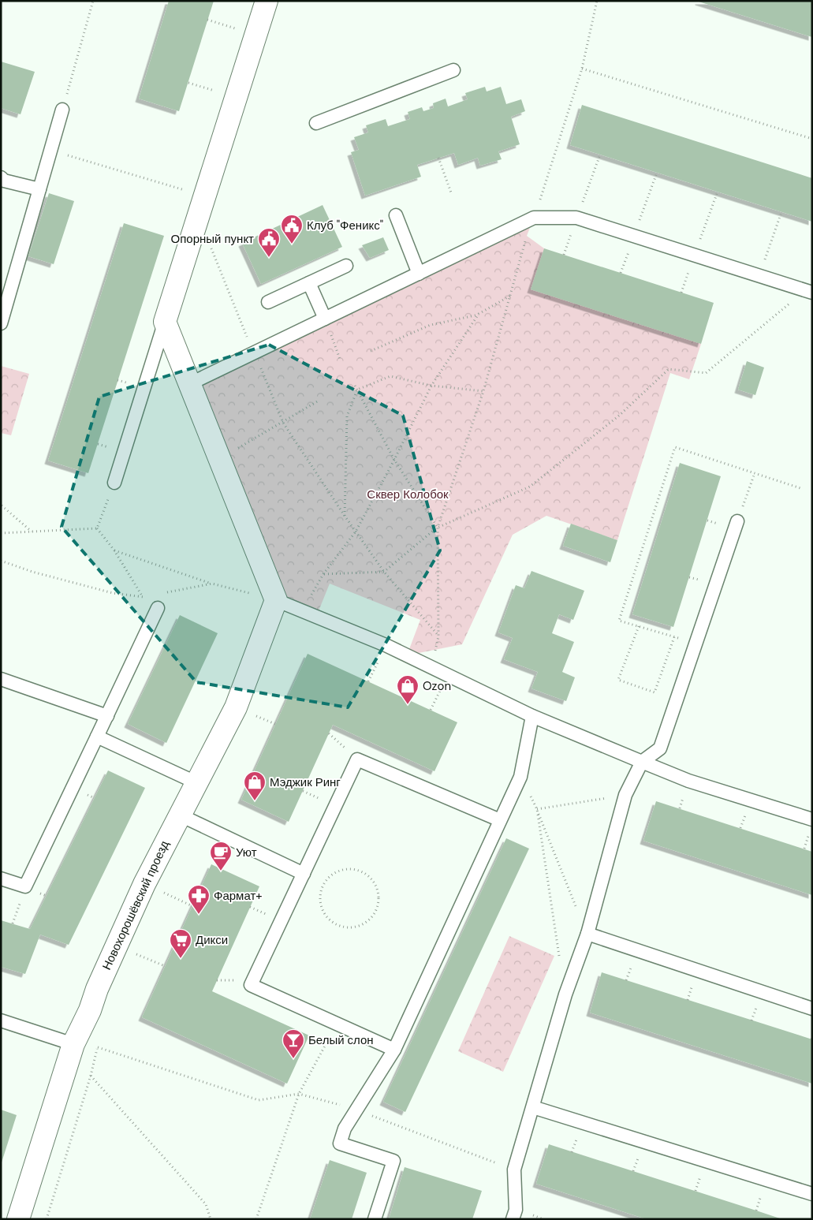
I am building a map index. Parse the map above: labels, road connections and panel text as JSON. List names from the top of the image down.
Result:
{
  "streets": {
    "street": ["Новохорошёвский проезд"]
  },
  "parks": ["Сквер Колобок"],
  "places": {
    "public building": ["Клуб \"Феникс\"", "Опорный пункт"],
    "shop": ["Ozon", "Мэджик Ринг"],
    "cafe": ["Уют"],
    "pharmacy": ["Фармат+"],
    "supermarket": ["Дикси"],
    "bar": ["Белый слон"]
  }
}
